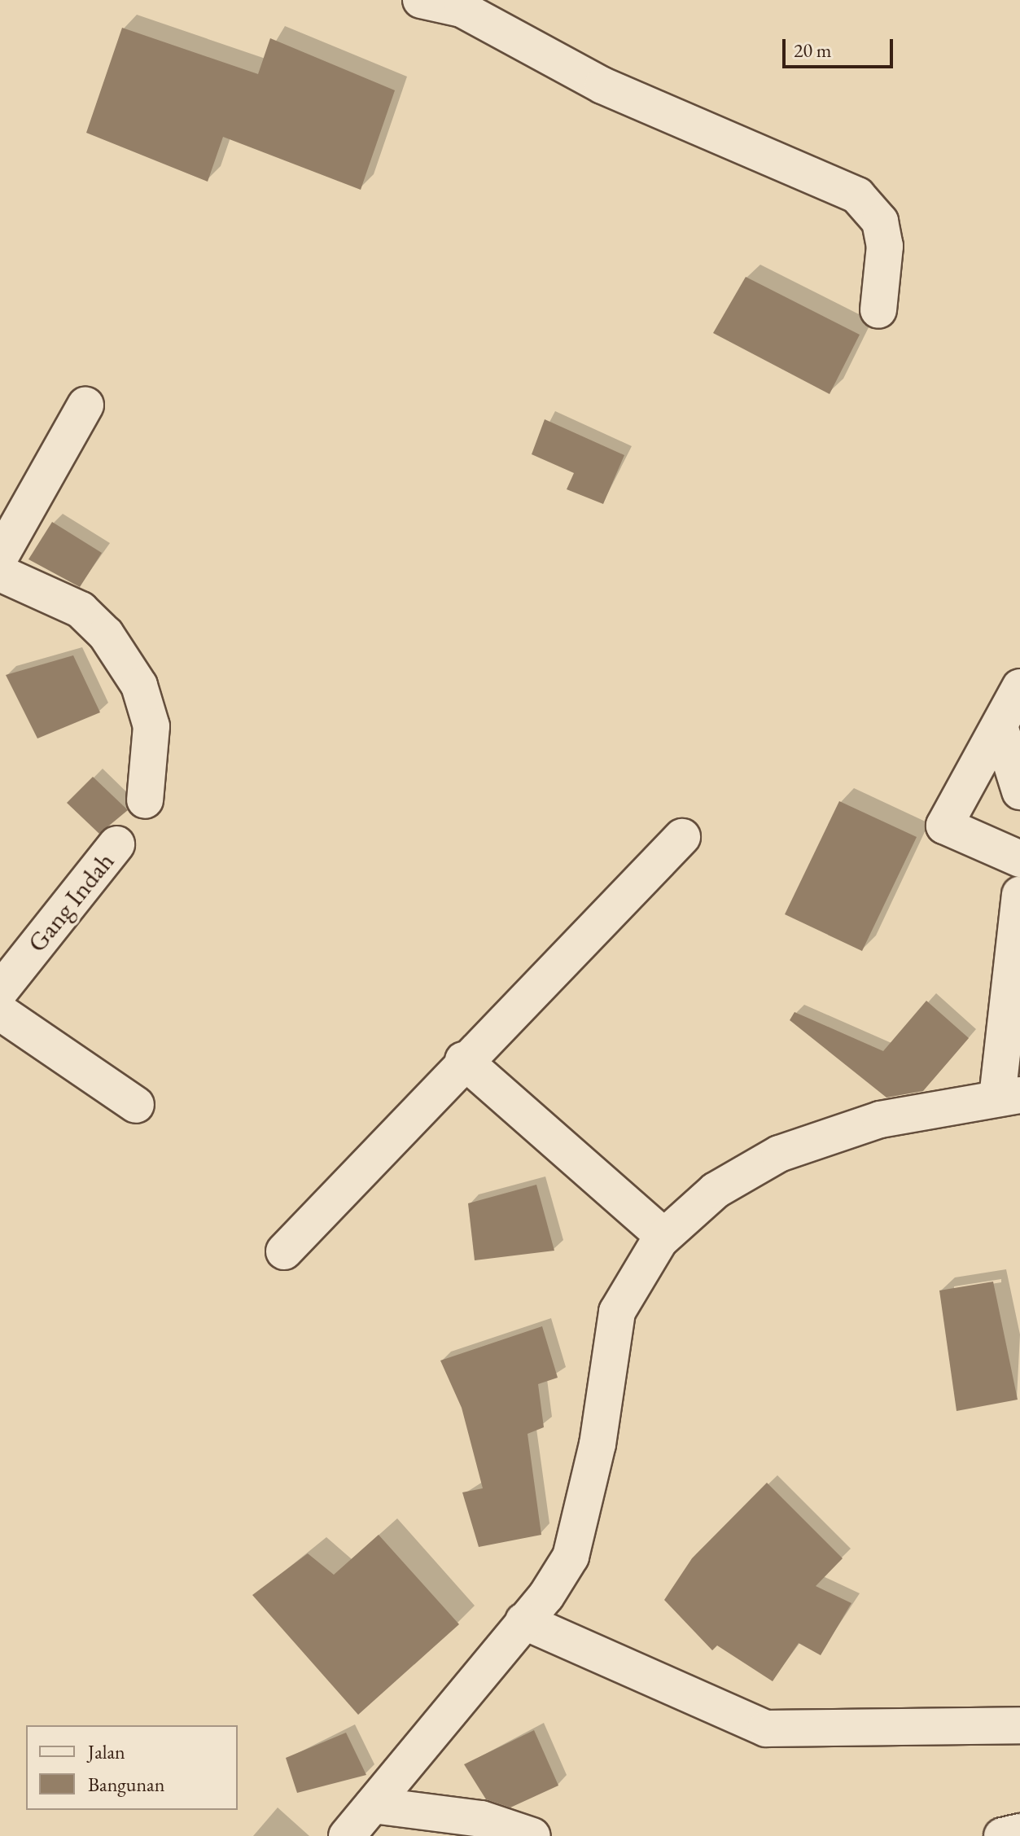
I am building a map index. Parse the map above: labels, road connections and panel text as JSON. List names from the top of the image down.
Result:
{
  "streets": {
    "street": ["Gang Indah"]
  },
  "legend": ["Jalan", "Bangunan"],
  "scale_bar": "20 m"
}
